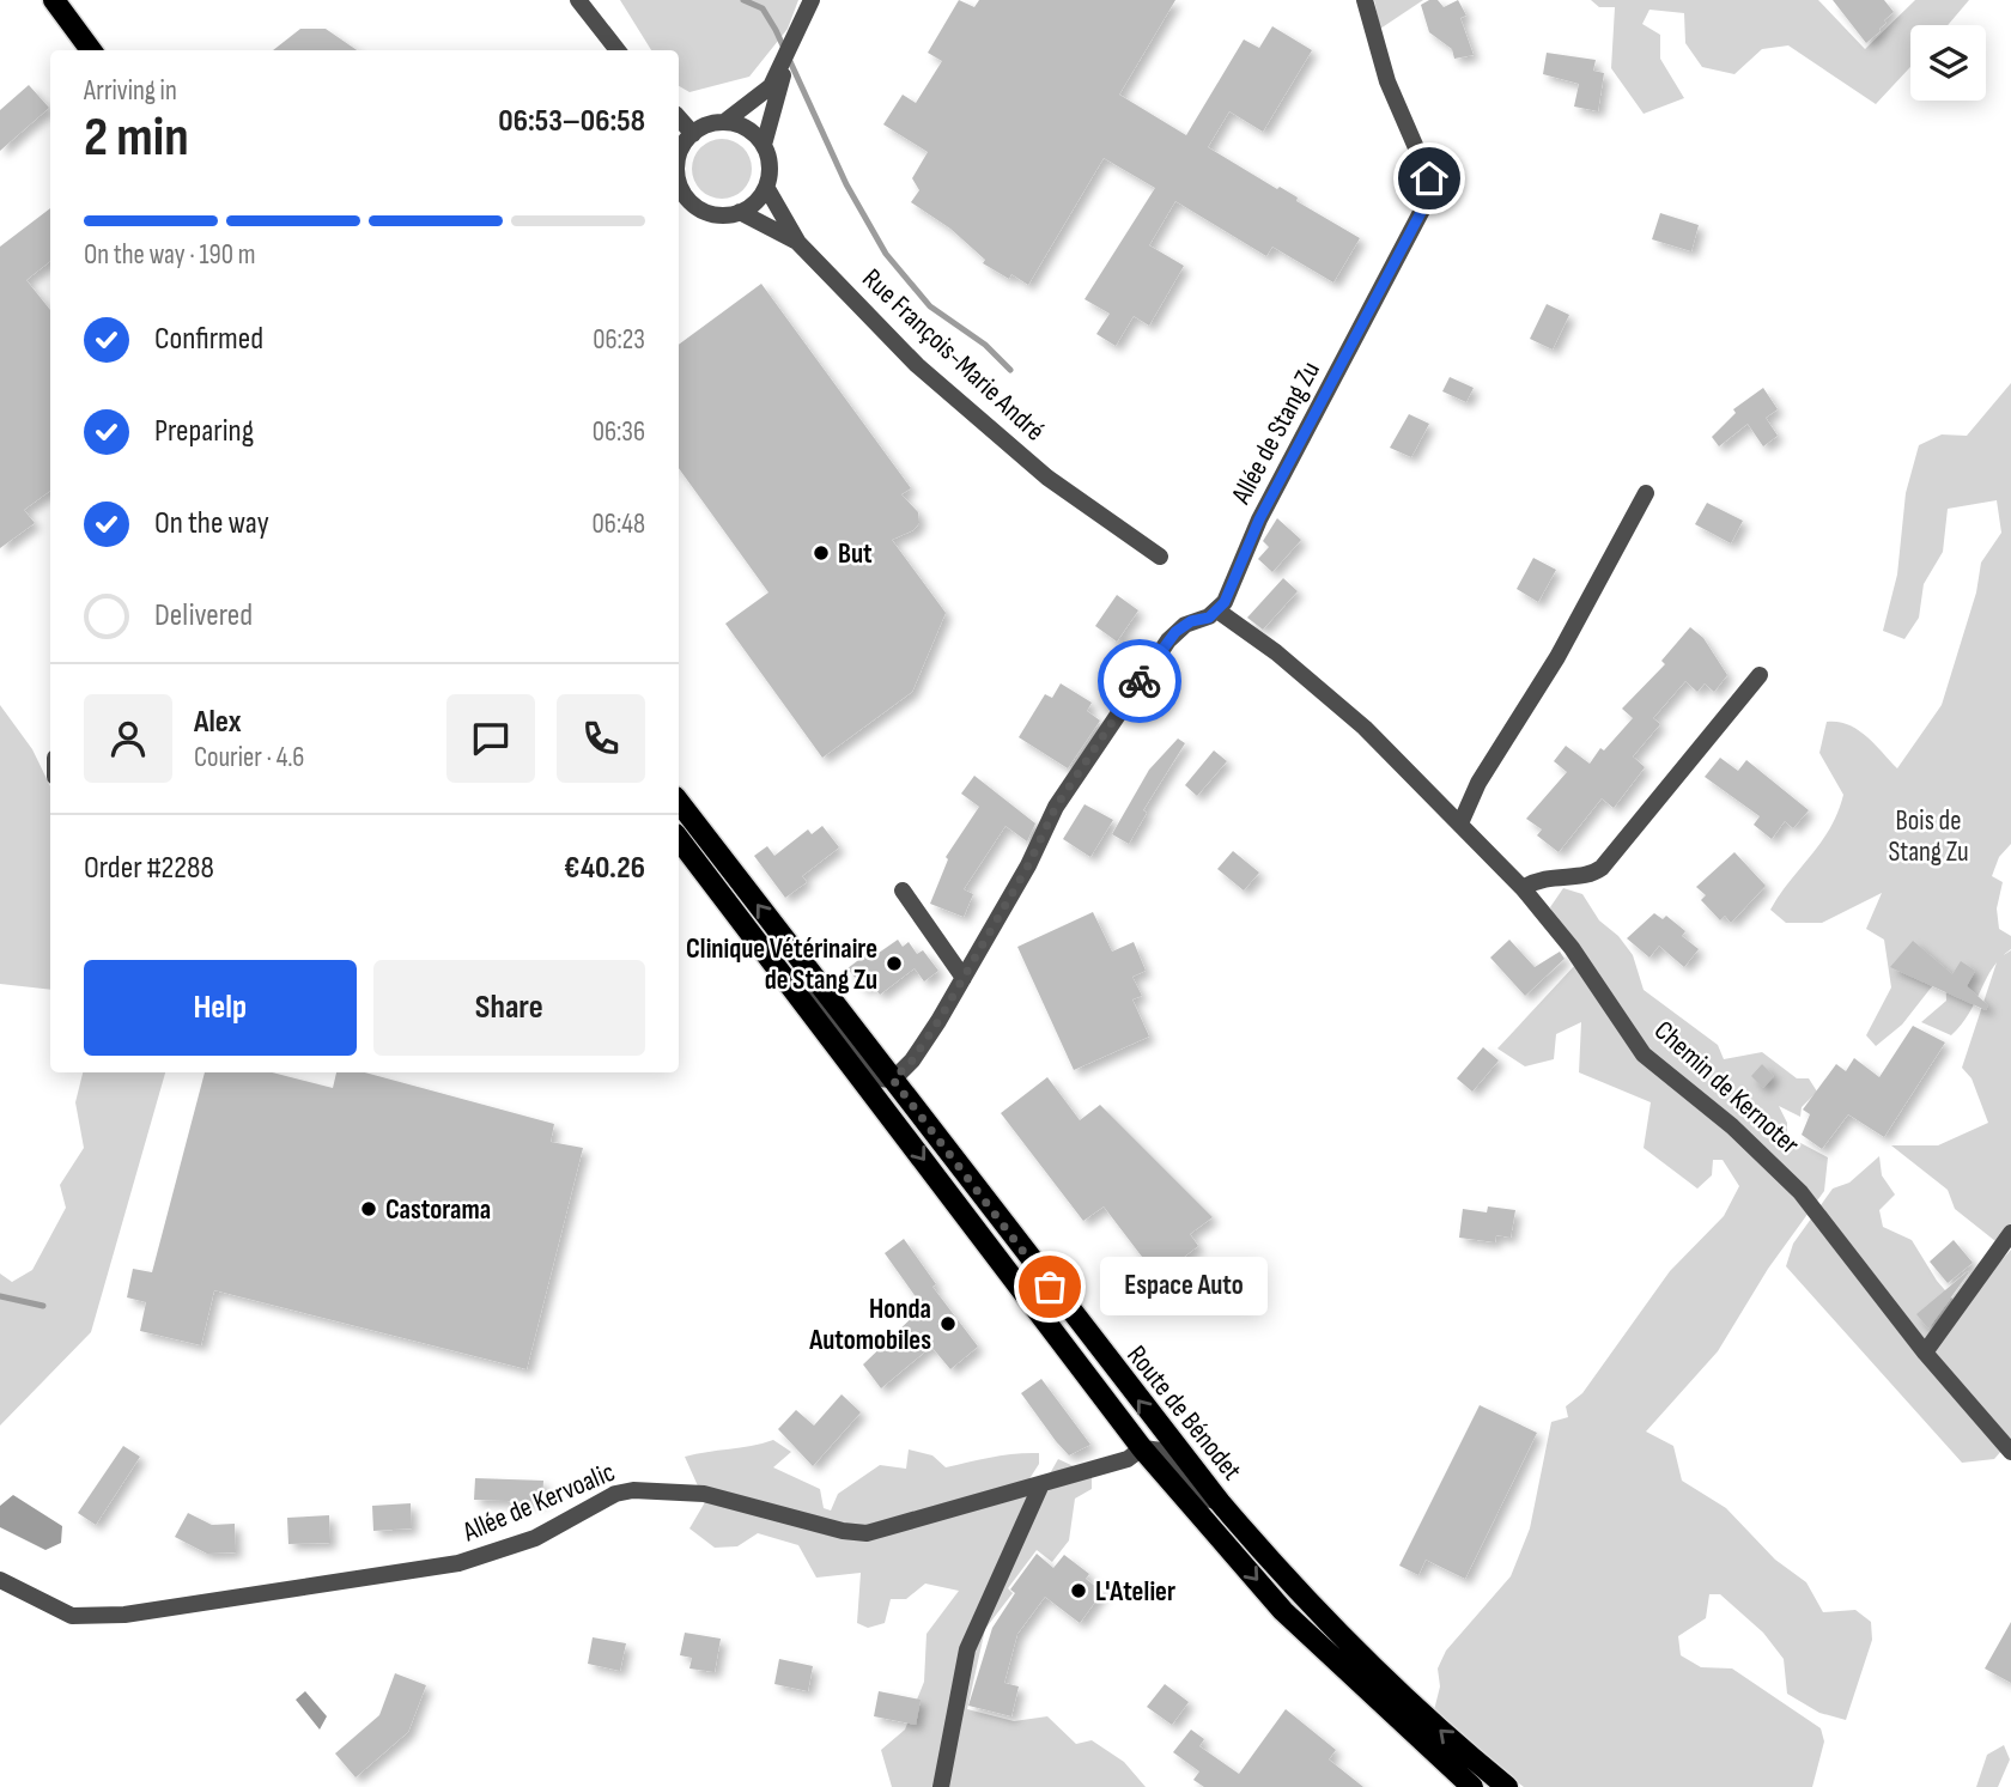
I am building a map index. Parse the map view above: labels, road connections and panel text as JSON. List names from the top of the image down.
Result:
{
  "streets": {
    "main road": ["Route de Bénodet"],
    "street": [
      "Rue François-Marie André",
      "Allée de Stang Zu",
      "Chemin de Kernoter",
      "Allée de Kervoalic"
    ]
  },
  "crossings": [
    ["Allée de Stang Zu", "Chemin de Kernoter"],
    ["Route de Bénodet", "Allée de Kervoalic"]
  ],
  "parks": ["Bois de Stang Zu"],
  "places": [
    "But",
    "Clinique Vétérinaire de Stang Zu",
    "Castorama",
    "Espace Auto",
    "Honda Automobiles",
    "L'Atelier"
  ],
  "page": {
    "heading": ["2 min", "Arriving in", "06:53–06:58"],
    "panel": [
      "Alex",
      "Courier · 4.6",
      "Order #2288",
      "€40.26"
    ],
    "bar": "On the way · 190 m",
    "list": [
      ["Confirmed", "06:23"],
      ["Preparing", "06:36"],
      ["On the way", "06:48"],
      "Delivered"
    ],
    "buttons": ["Help", "Share"],
    "bubble": "Espace Auto"
  }
}
